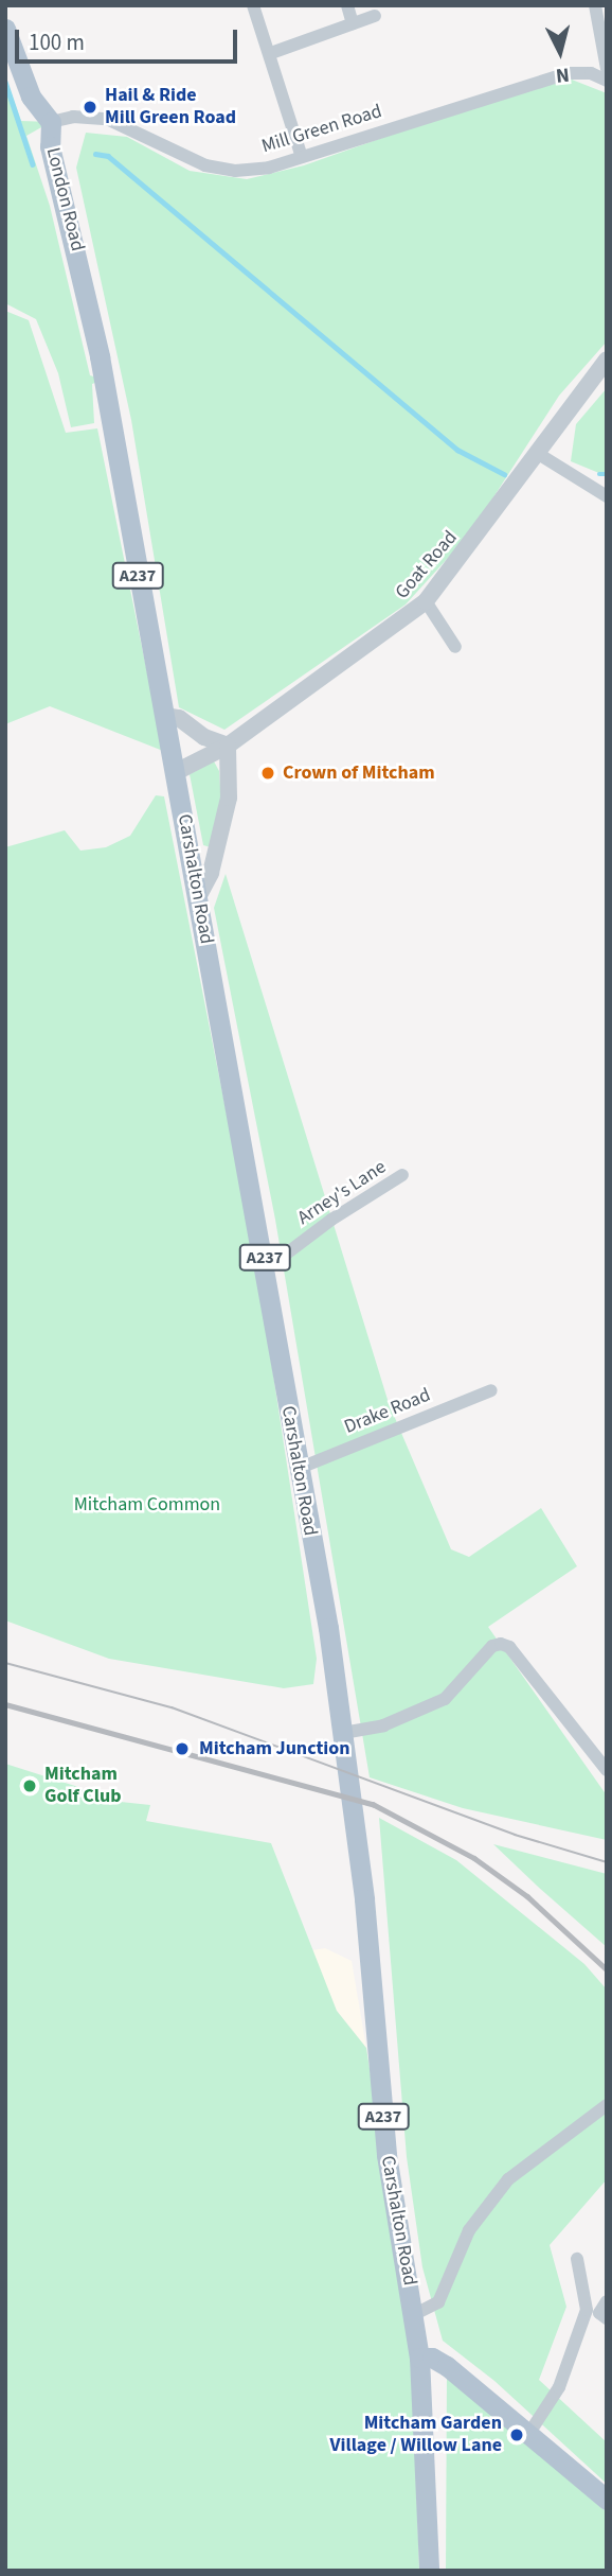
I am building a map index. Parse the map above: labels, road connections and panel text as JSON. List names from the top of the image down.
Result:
{
  "streets": {
    "main road": ["London Road", "A237", "Carshalton Road"],
    "street": [
      "Mill Green Road",
      "Goat Road",
      "Arney's Lane",
      "Drake Road"
    ]
  },
  "crossings": [
    ["Mill Green Road", "London Road"],
    ["London Road", "Carshalton Road"],
    ["Goat Road", "Carshalton Road"],
    ["Carshalton Road", "Arney's Lane"],
    ["Carshalton Road", "Drake Road"]
  ],
  "parks": ["Mitcham Common"],
  "places": [
    "Hail & Ride Mill Green Road",
    "Crown of Mitcham",
    "Mitcham Junction",
    "Mitcham Golf Club",
    "Mitcham Garden Village / Willow Lane"
  ],
  "scale_bar": "100 m",
  "north": "bottom"
}
